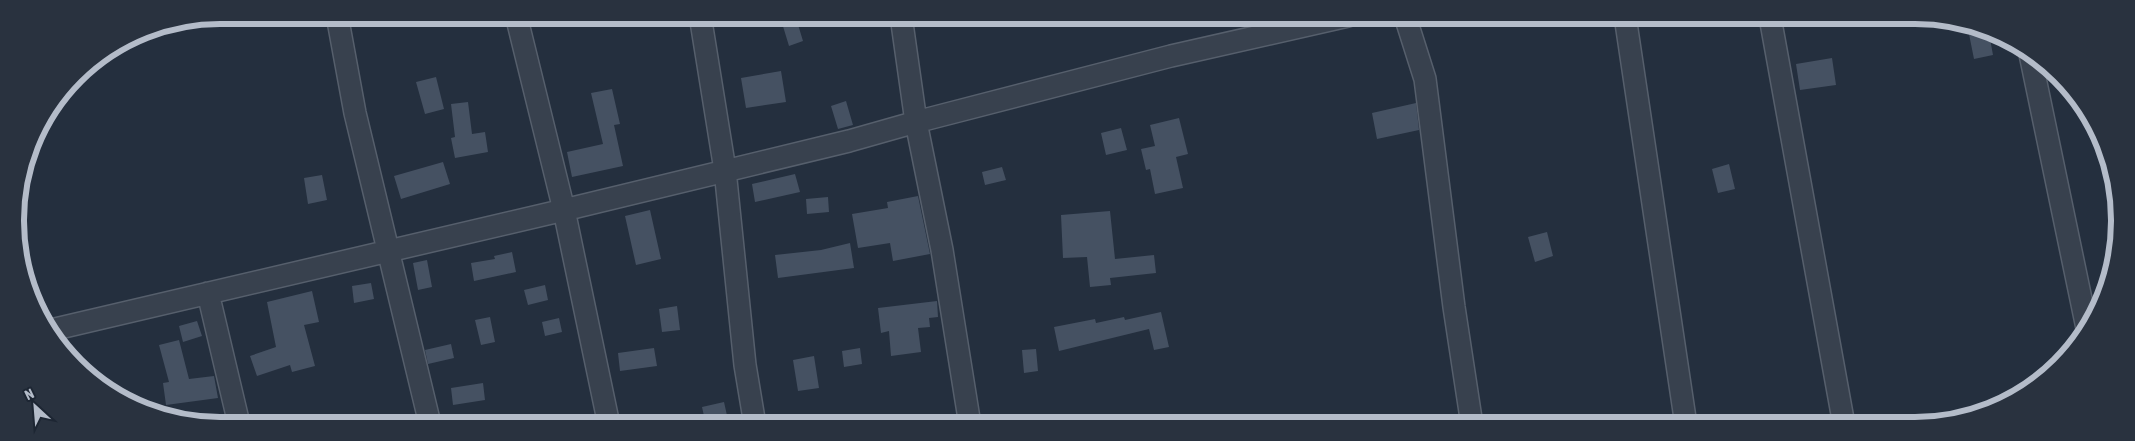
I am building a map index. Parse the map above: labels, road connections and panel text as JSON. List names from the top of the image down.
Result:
{
  "north": "top left"
}
